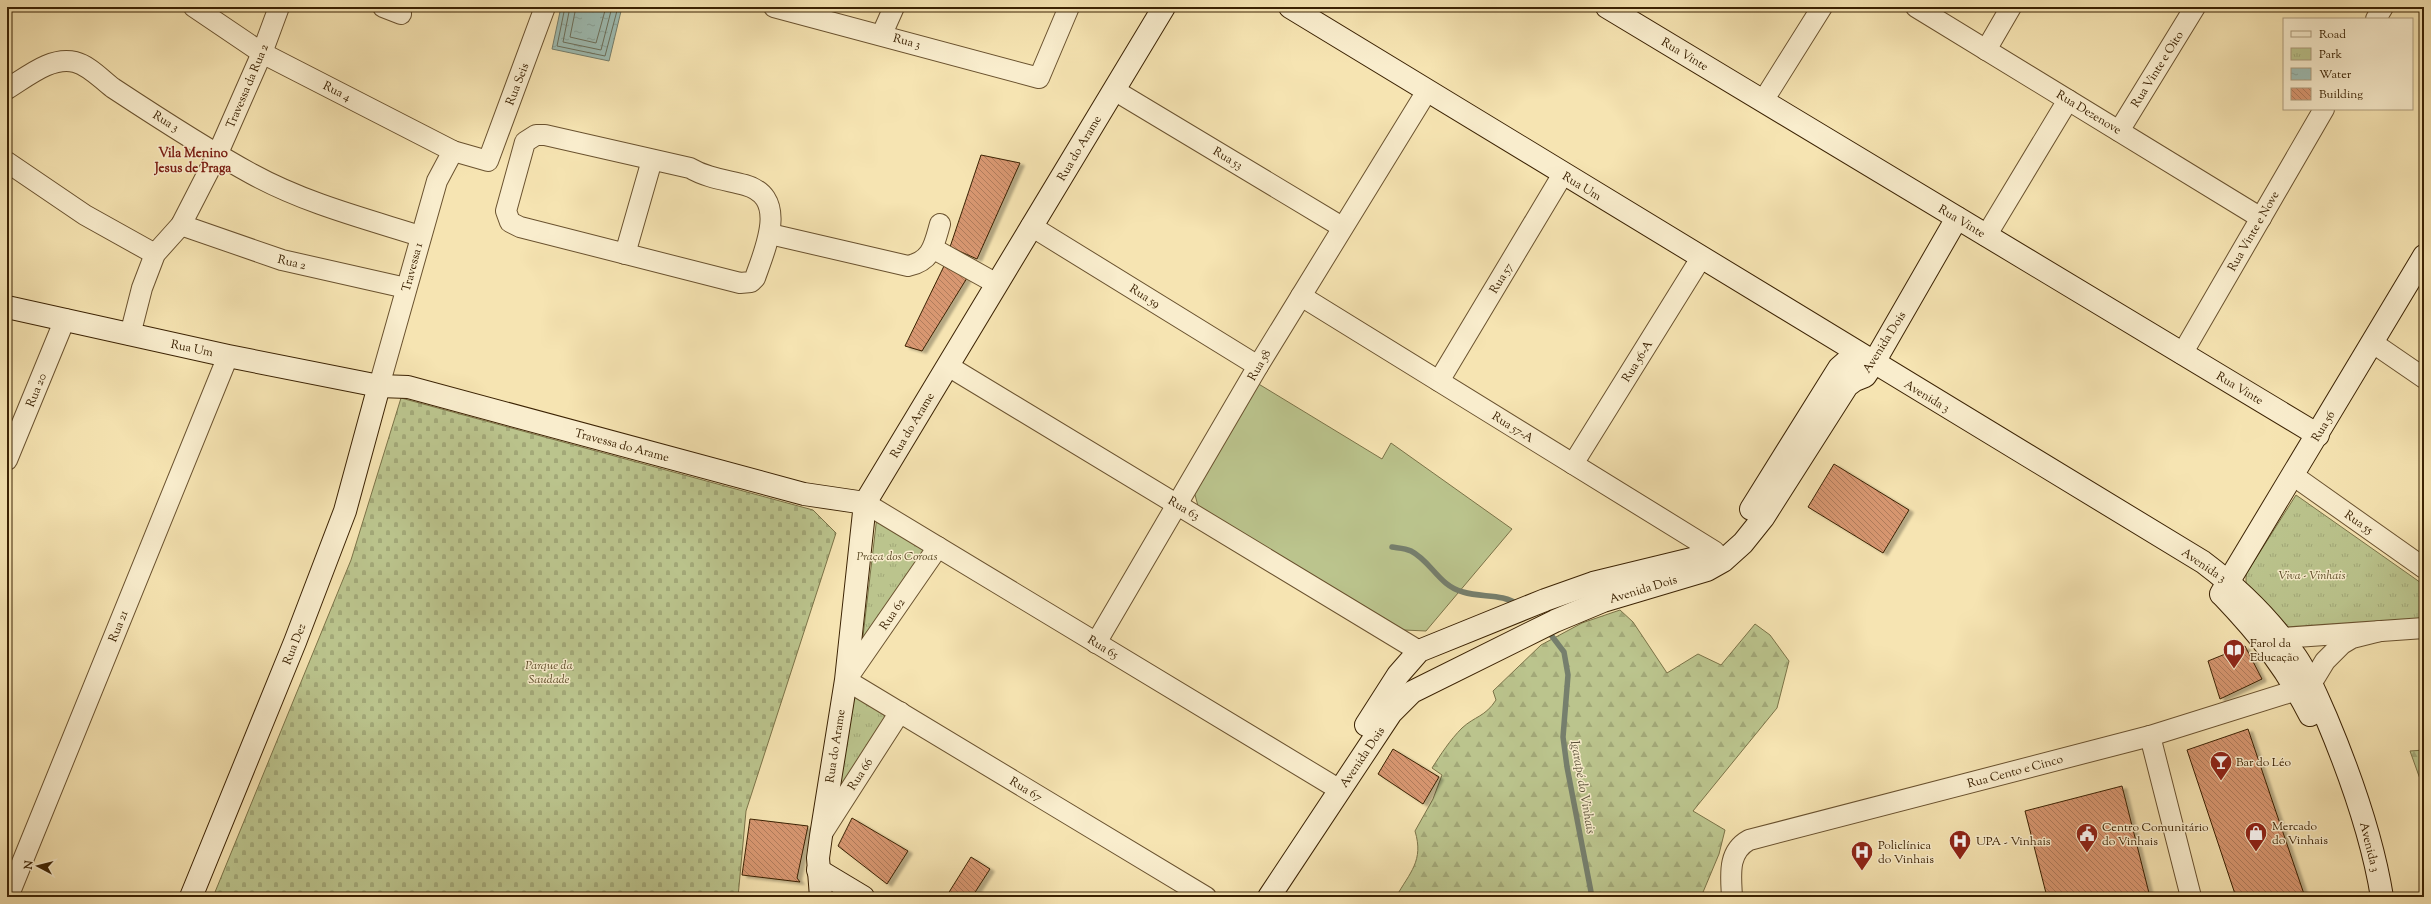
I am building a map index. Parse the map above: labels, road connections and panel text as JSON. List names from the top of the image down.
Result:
{
  "streets": {
    "street": [
      "Rua 3",
      "Rua Vinte",
      "Rua Vinte e Oito",
      "Rua Seis",
      "Travessa da Rua 2",
      "Rua 4",
      "Rua Dezenove",
      "Rua do Arame",
      "Rua 53",
      "Rua Um",
      "Rua Vinte e Nove",
      "Rua 2",
      "Travessa 1",
      "Rua 57",
      "Rua 59",
      "Avenida Dois",
      "Rua 56-A",
      "Rua 58",
      "Rua 20",
      "Avenida 3",
      "Rua 56",
      "Rua 57-A",
      "Travessa do Arame",
      "Rua 63",
      "Rua 55",
      "Rua 62",
      "Rua 21",
      "Rua Dez",
      "Rua 65",
      "Rua Cento e Cinco",
      "Rua 66",
      "Rua 67"
    ]
  },
  "crossings": [
    ["Rua 3", "Travessa da Rua 2"],
    ["Rua 3", "Travessa 1"],
    ["Rua Vinte", "Rua Vinte e Nove"],
    ["Rua Vinte", "Avenida Dois"],
    ["Rua Vinte", "Rua 56"],
    ["Rua Vinte e Oito", "Rua Dezenove"],
    ["Rua Seis", "Rua 4"],
    ["Travessa da Rua 2", "Rua 4"],
    ["Travessa da Rua 2", "Rua Um"],
    ["Travessa da Rua 2", "Rua 2"],
    ["Rua 4", "Travessa 1"],
    ["Rua Dezenove", "Rua Vinte e Nove"],
    ["Rua do Arame", "Rua 53"],
    ["Rua do Arame", "Rua 59"],
    ["Rua do Arame", "Travessa do Arame"],
    ["Rua do Arame", "Rua 63"],
    ["Rua do Arame", "Rua 62"],
    ["Rua do Arame", "Rua 65"],
    ["Rua do Arame", "Rua 66"],
    ["Rua do Arame", "Rua 67"],
    ["Rua 53", "Rua 58"],
    ["Rua Um", "Travessa 1"],
    ["Rua Um", "Rua 57"],
    ["Rua Um", "Avenida Dois"],
    ["Rua Um", "Rua 56-A"],
    ["Rua Um", "Rua 58"],
    ["Rua Um", "Rua 20"],
    ["Rua Um", "Avenida 3"],
    ["Rua Um", "Travessa do Arame"],
    ["Rua Um", "Rua 21"],
    ["Rua Um", "Rua Dez"],
    ["Rua 2", "Travessa 1"],
    ["Travessa 1", "Travessa do Arame"],
    ["Travessa 1", "Rua Dez"],
    ["Rua 57", "Rua 57-A"],
    ["Rua 59", "Rua 58"],
    ["Avenida Dois", "Avenida 3"],
    ["Avenida Dois", "Rua 57-A"],
    ["Avenida Dois", "Rua 63"],
    ["Avenida Dois", "Rua 65"],
    ["Rua 56-A", "Rua 57-A"],
    ["Rua 58", "Rua 57-A"],
    ["Rua 58", "Rua 63"],
    ["Rua 58", "Rua 65"],
    ["Avenida 3", "Rua 56"],
    ["Avenida 3", "Rua Cento e Cinco"],
    ["Rua 56", "Rua 55"],
    ["Travessa do Arame", "Rua Dez"],
    ["Travessa do Arame", "Rua 65"],
    ["Rua 62", "Rua 65"],
    ["Rua 62", "Rua 67"],
    ["Rua 66", "Rua 67"]
  ],
  "districts": ["Vila Menino Jesus de Praga"],
  "water": ["Igarapé do Vinhais"],
  "parks": ["Praça dos Coroas", "Viva - Vinhais", "Parque da Saudade"],
  "places": {
    "library": ["Farol da Educação"],
    "bar": ["Bar do Léo"],
    "shop": ["Mercado do Vinhais"],
    "public building": ["Centro Comunitário do Vinhais"],
    "hospital": ["UPA - Vinhais", "Policlínica do Vinhais"]
  },
  "legend": [
    "Road",
    "Park",
    "Water",
    "Building"
  ],
  "north": "left"
}
